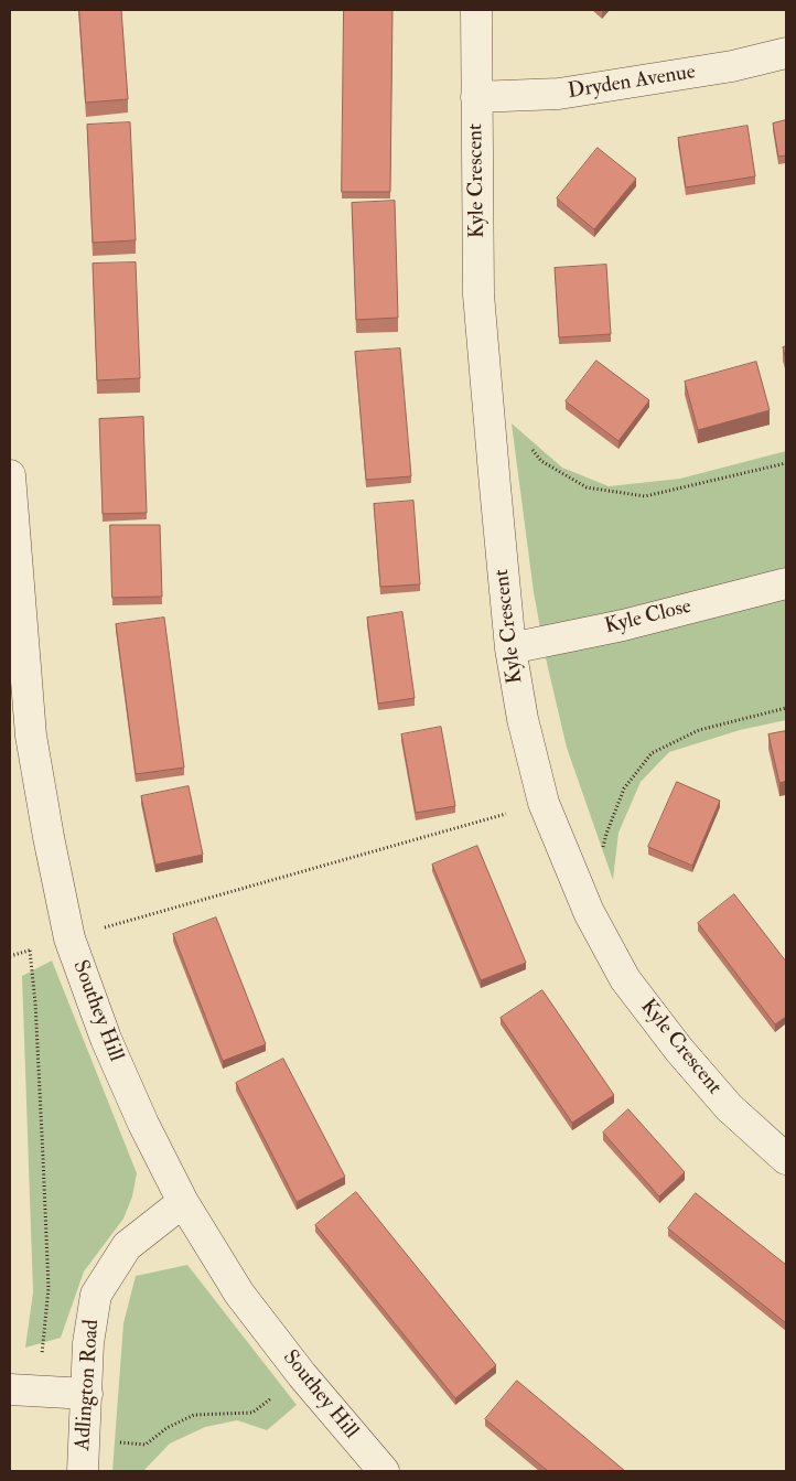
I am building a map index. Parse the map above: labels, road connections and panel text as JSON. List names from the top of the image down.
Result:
{
  "streets": {
    "street": [
      "Dryden Avenue",
      "Kyle Crescent",
      "Kyle Close",
      "Southey Hill",
      "Adlington Road"
    ]
  },
  "crossings": [
    ["Dryden Avenue", "Kyle Crescent"],
    ["Kyle Crescent", "Kyle Close"],
    ["Southey Hill", "Adlington Road"]
  ]
}
